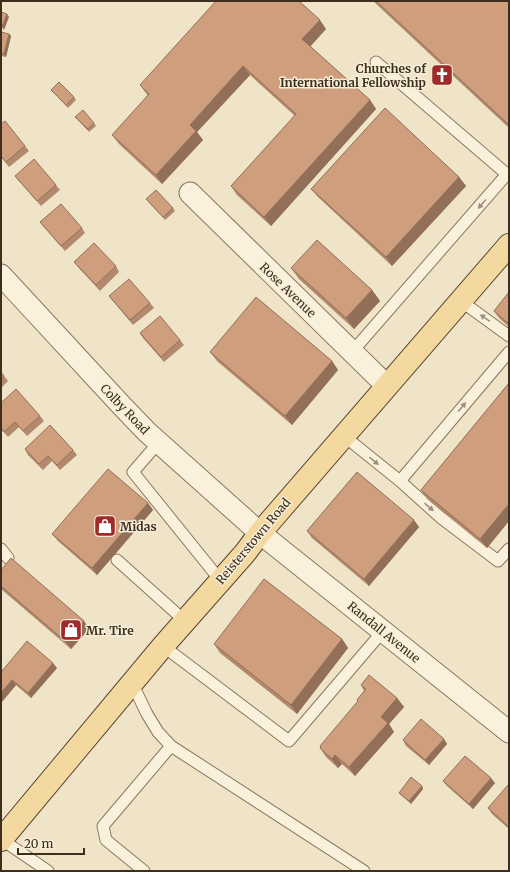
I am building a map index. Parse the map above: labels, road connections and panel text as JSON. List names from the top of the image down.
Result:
{
  "streets": {
    "main road": ["Reisterstown Road"],
    "street": ["Rose Avenue", "Colby Road", "Randall Avenue"]
  },
  "crossings": [
    ["Rose Avenue", "Reisterstown Road"],
    ["Colby Road", "Reisterstown Road"],
    ["Colby Road", "Randall Avenue"],
    ["Reisterstown Road", "Randall Avenue"]
  ],
  "places": {
    "church": ["Churches of International Fellowship"],
    "shop": ["Midas", "Mr. Tire"]
  },
  "scale_bar": "20 m"
}
